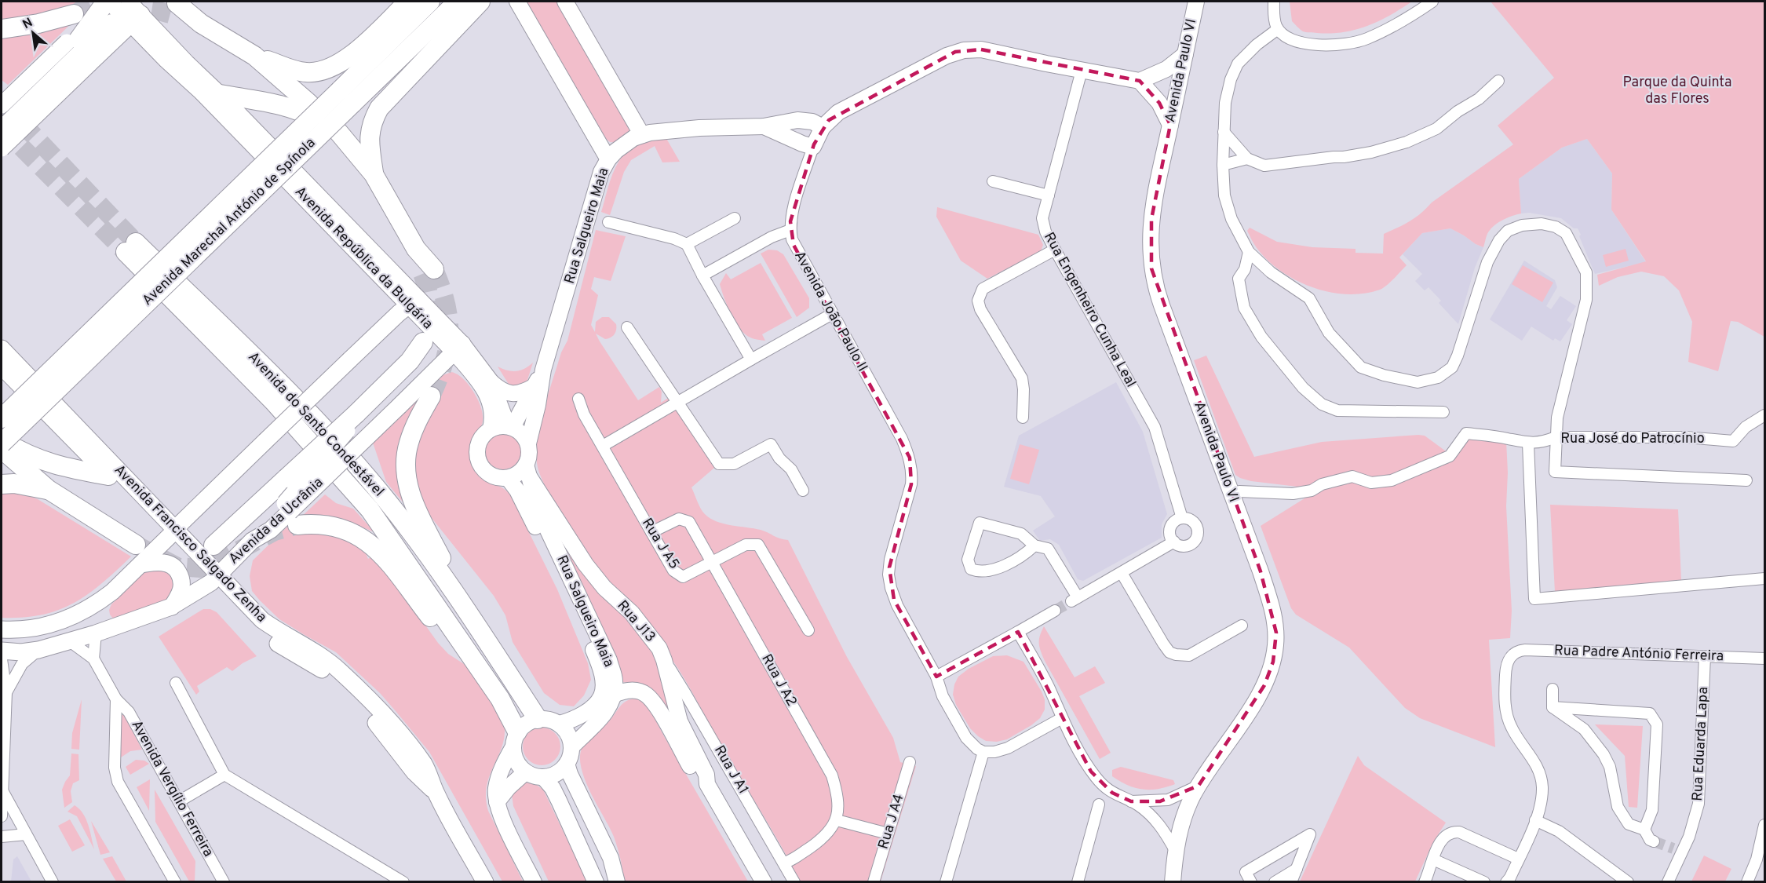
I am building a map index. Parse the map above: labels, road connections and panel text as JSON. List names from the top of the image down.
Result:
{
  "streets": {
    "highway": ["Avenida Marechal António de Spínola", "Avenida do Santo Condestável"],
    "main road": [
      "Avenida Paulo VI",
      "Rua Salgueiro Maia",
      "Avenida República da Bulgária",
      "Avenida João Paulo II",
      "Avenida da Ucrânia",
      "Avenida Francisco Salgado Zenha",
      "Rua J13"
    ],
    "street": [
      "Rua Engenheiro Cunha Leal",
      "Rua José do Patrocínio",
      "Rua J A5",
      "Rua Padre António Ferreira",
      "Rua J A2",
      "Rua Eduarda Lapa",
      "Rua J A1",
      "Avenida Vergílio Ferreira",
      "Rua J A4"
    ]
  },
  "crossings": [
    ["Avenida Paulo VI", "Rua José do Patrocínio"],
    ["Rua Salgueiro Maia", "Avenida República da Bulgária"],
    ["Rua Salgueiro Maia", "Avenida João Paulo II"],
    ["Rua Salgueiro Maia", "Avenida do Santo Condestável"],
    ["Rua Salgueiro Maia", "Rua J13"],
    ["Avenida República da Bulgária", "Avenida da Ucrânia"],
    ["Avenida República da Bulgária", "Rua J13"],
    ["Rua Engenheiro Cunha Leal", "Avenida João Paulo II"],
    ["Avenida da Ucrânia", "Avenida Francisco Salgado Zenha"],
    ["Avenida da Ucrânia", "Avenida Vergílio Ferreira"],
    ["Rua J A5", "Rua J A2"],
    ["Rua J13", "Rua J A1"],
    ["Rua Padre António Ferreira", "Rua Eduarda Lapa"]
  ],
  "parks": ["Parque da Quinta das Flores"],
  "north": "top left"
}
